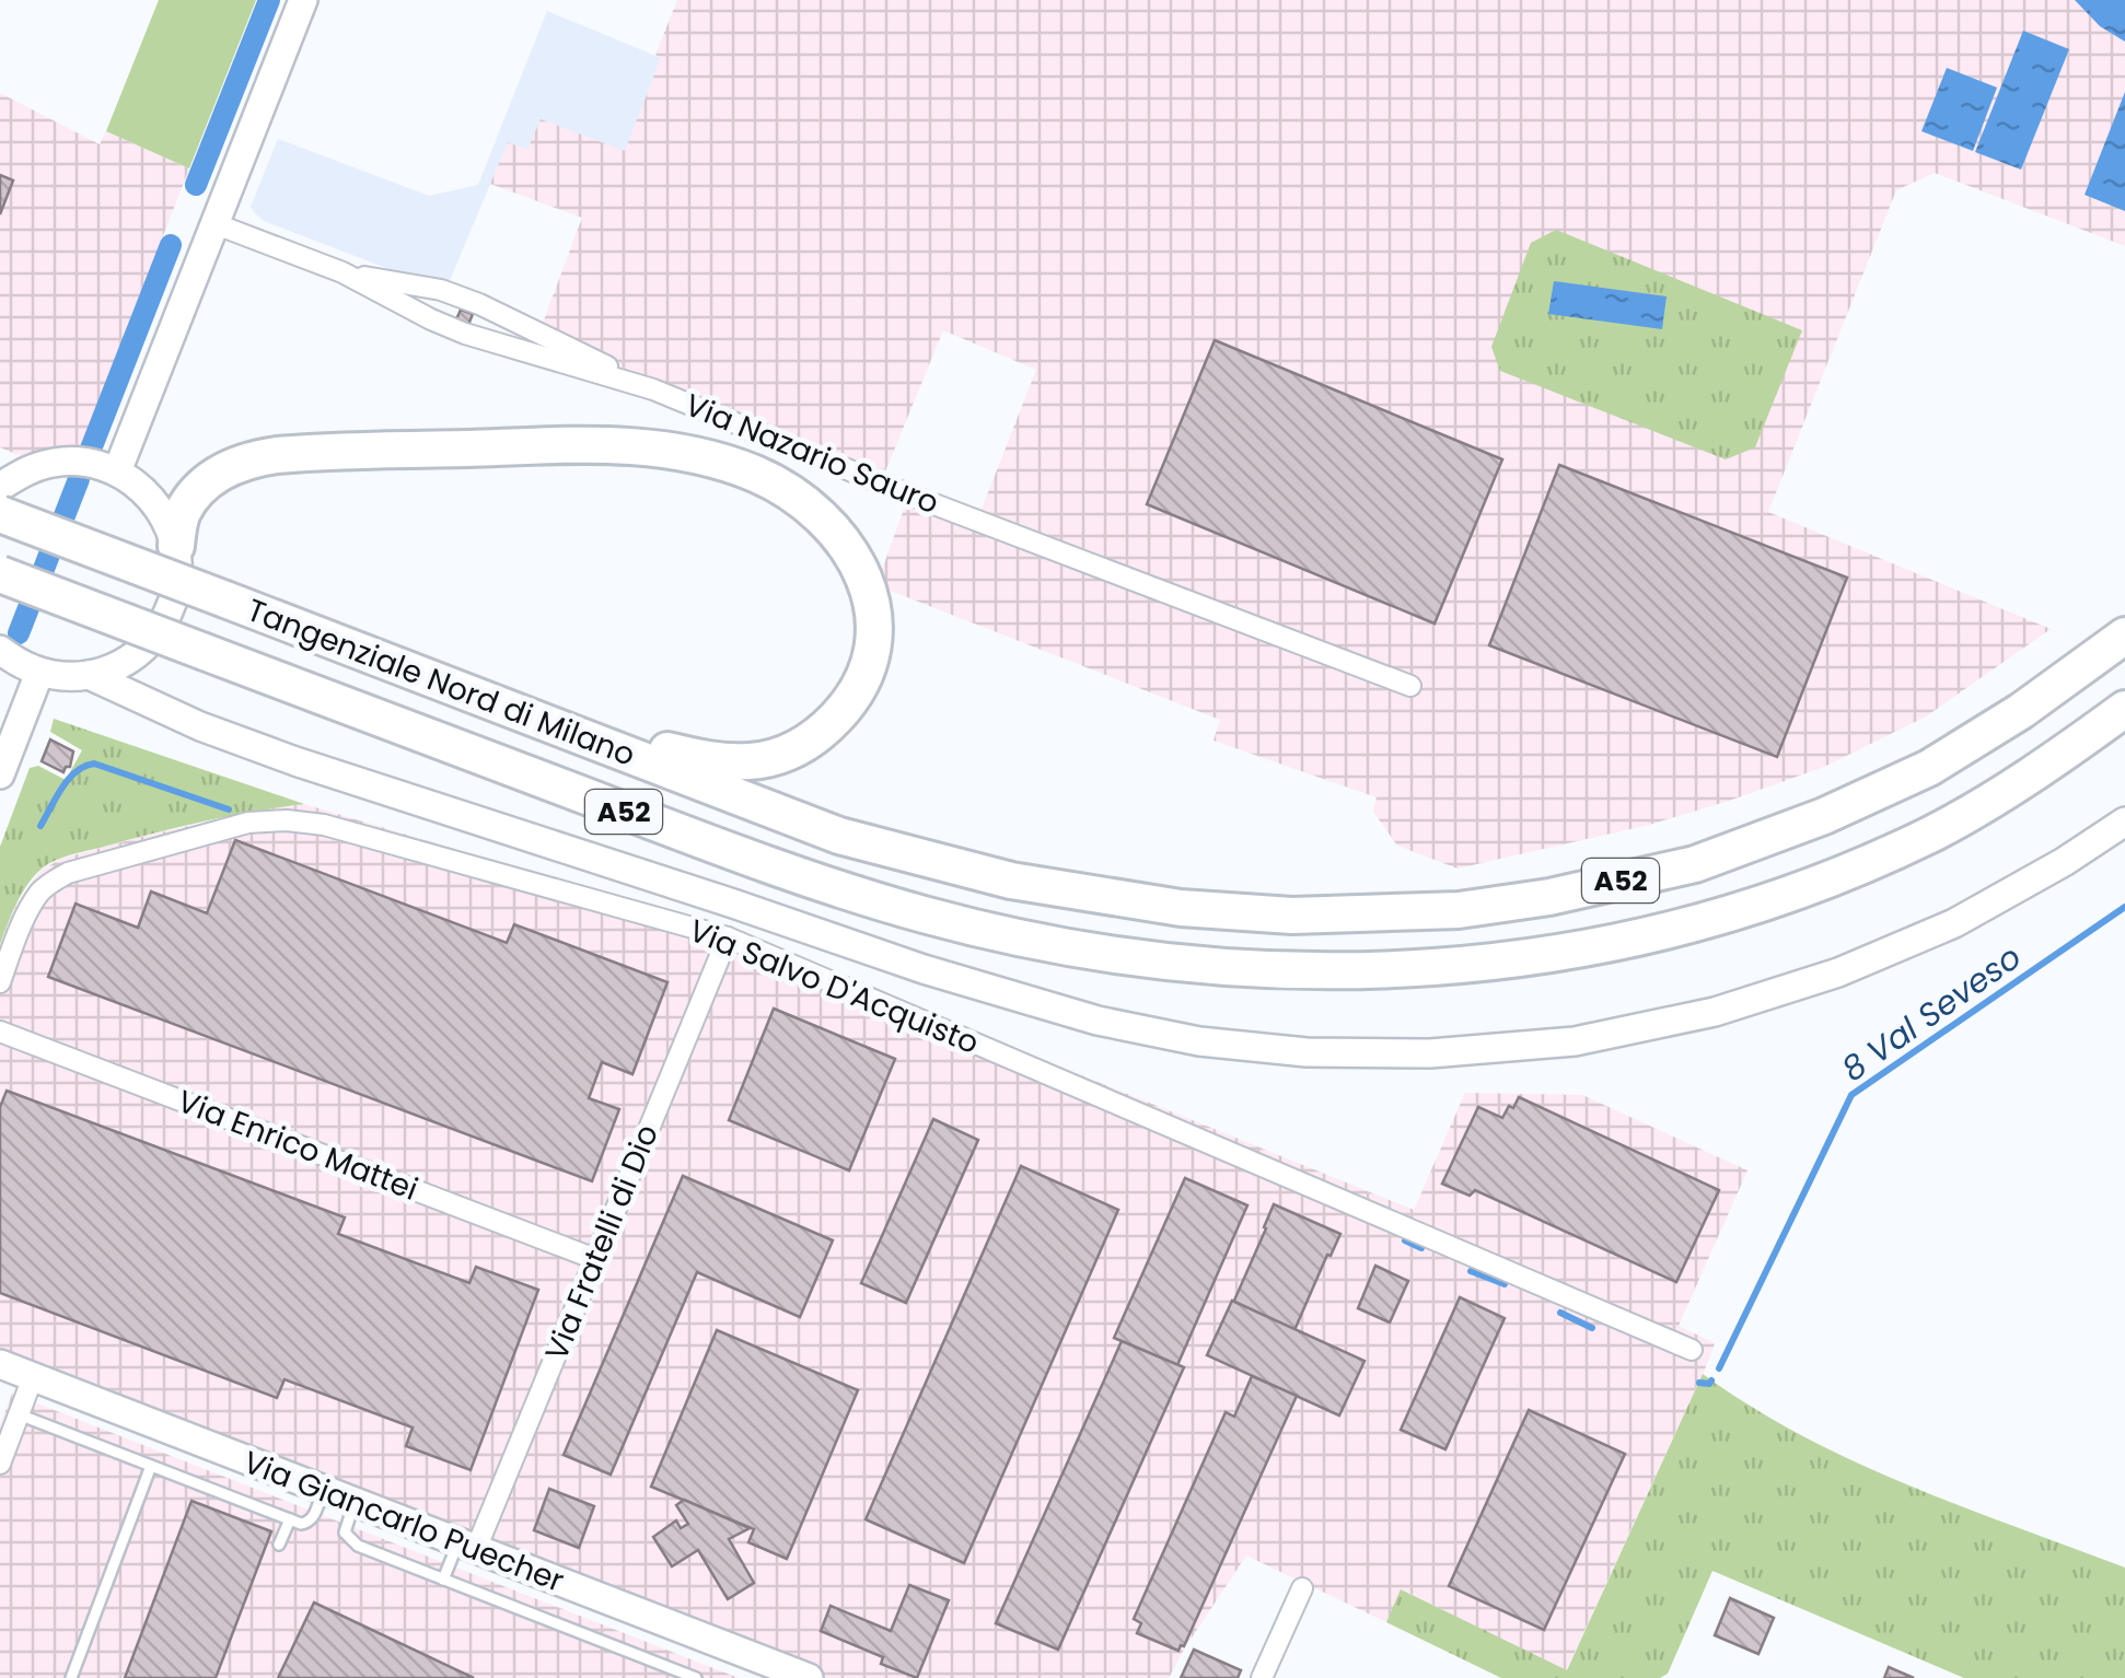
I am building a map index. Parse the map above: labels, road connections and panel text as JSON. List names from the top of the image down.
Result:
{
  "streets": {
    "highway": ["Tangenziale Nord di Milano", "A52"],
    "main road": ["Via Giancarlo Puecher"],
    "street": [
      "Via Nazario Sauro",
      "Via Salvo D'Acquisto",
      "Via Enrico Mattei",
      "Via Fratelli di Dio"
    ]
  },
  "crossings": [
    ["Via Salvo D'Acquisto", "Via Fratelli di Dio"],
    ["Via Enrico Mattei", "Via Fratelli di Dio"],
    ["Via Fratelli di Dio", "Via Giancarlo Puecher"]
  ],
  "water": ["8 Val Seveso"]
}
